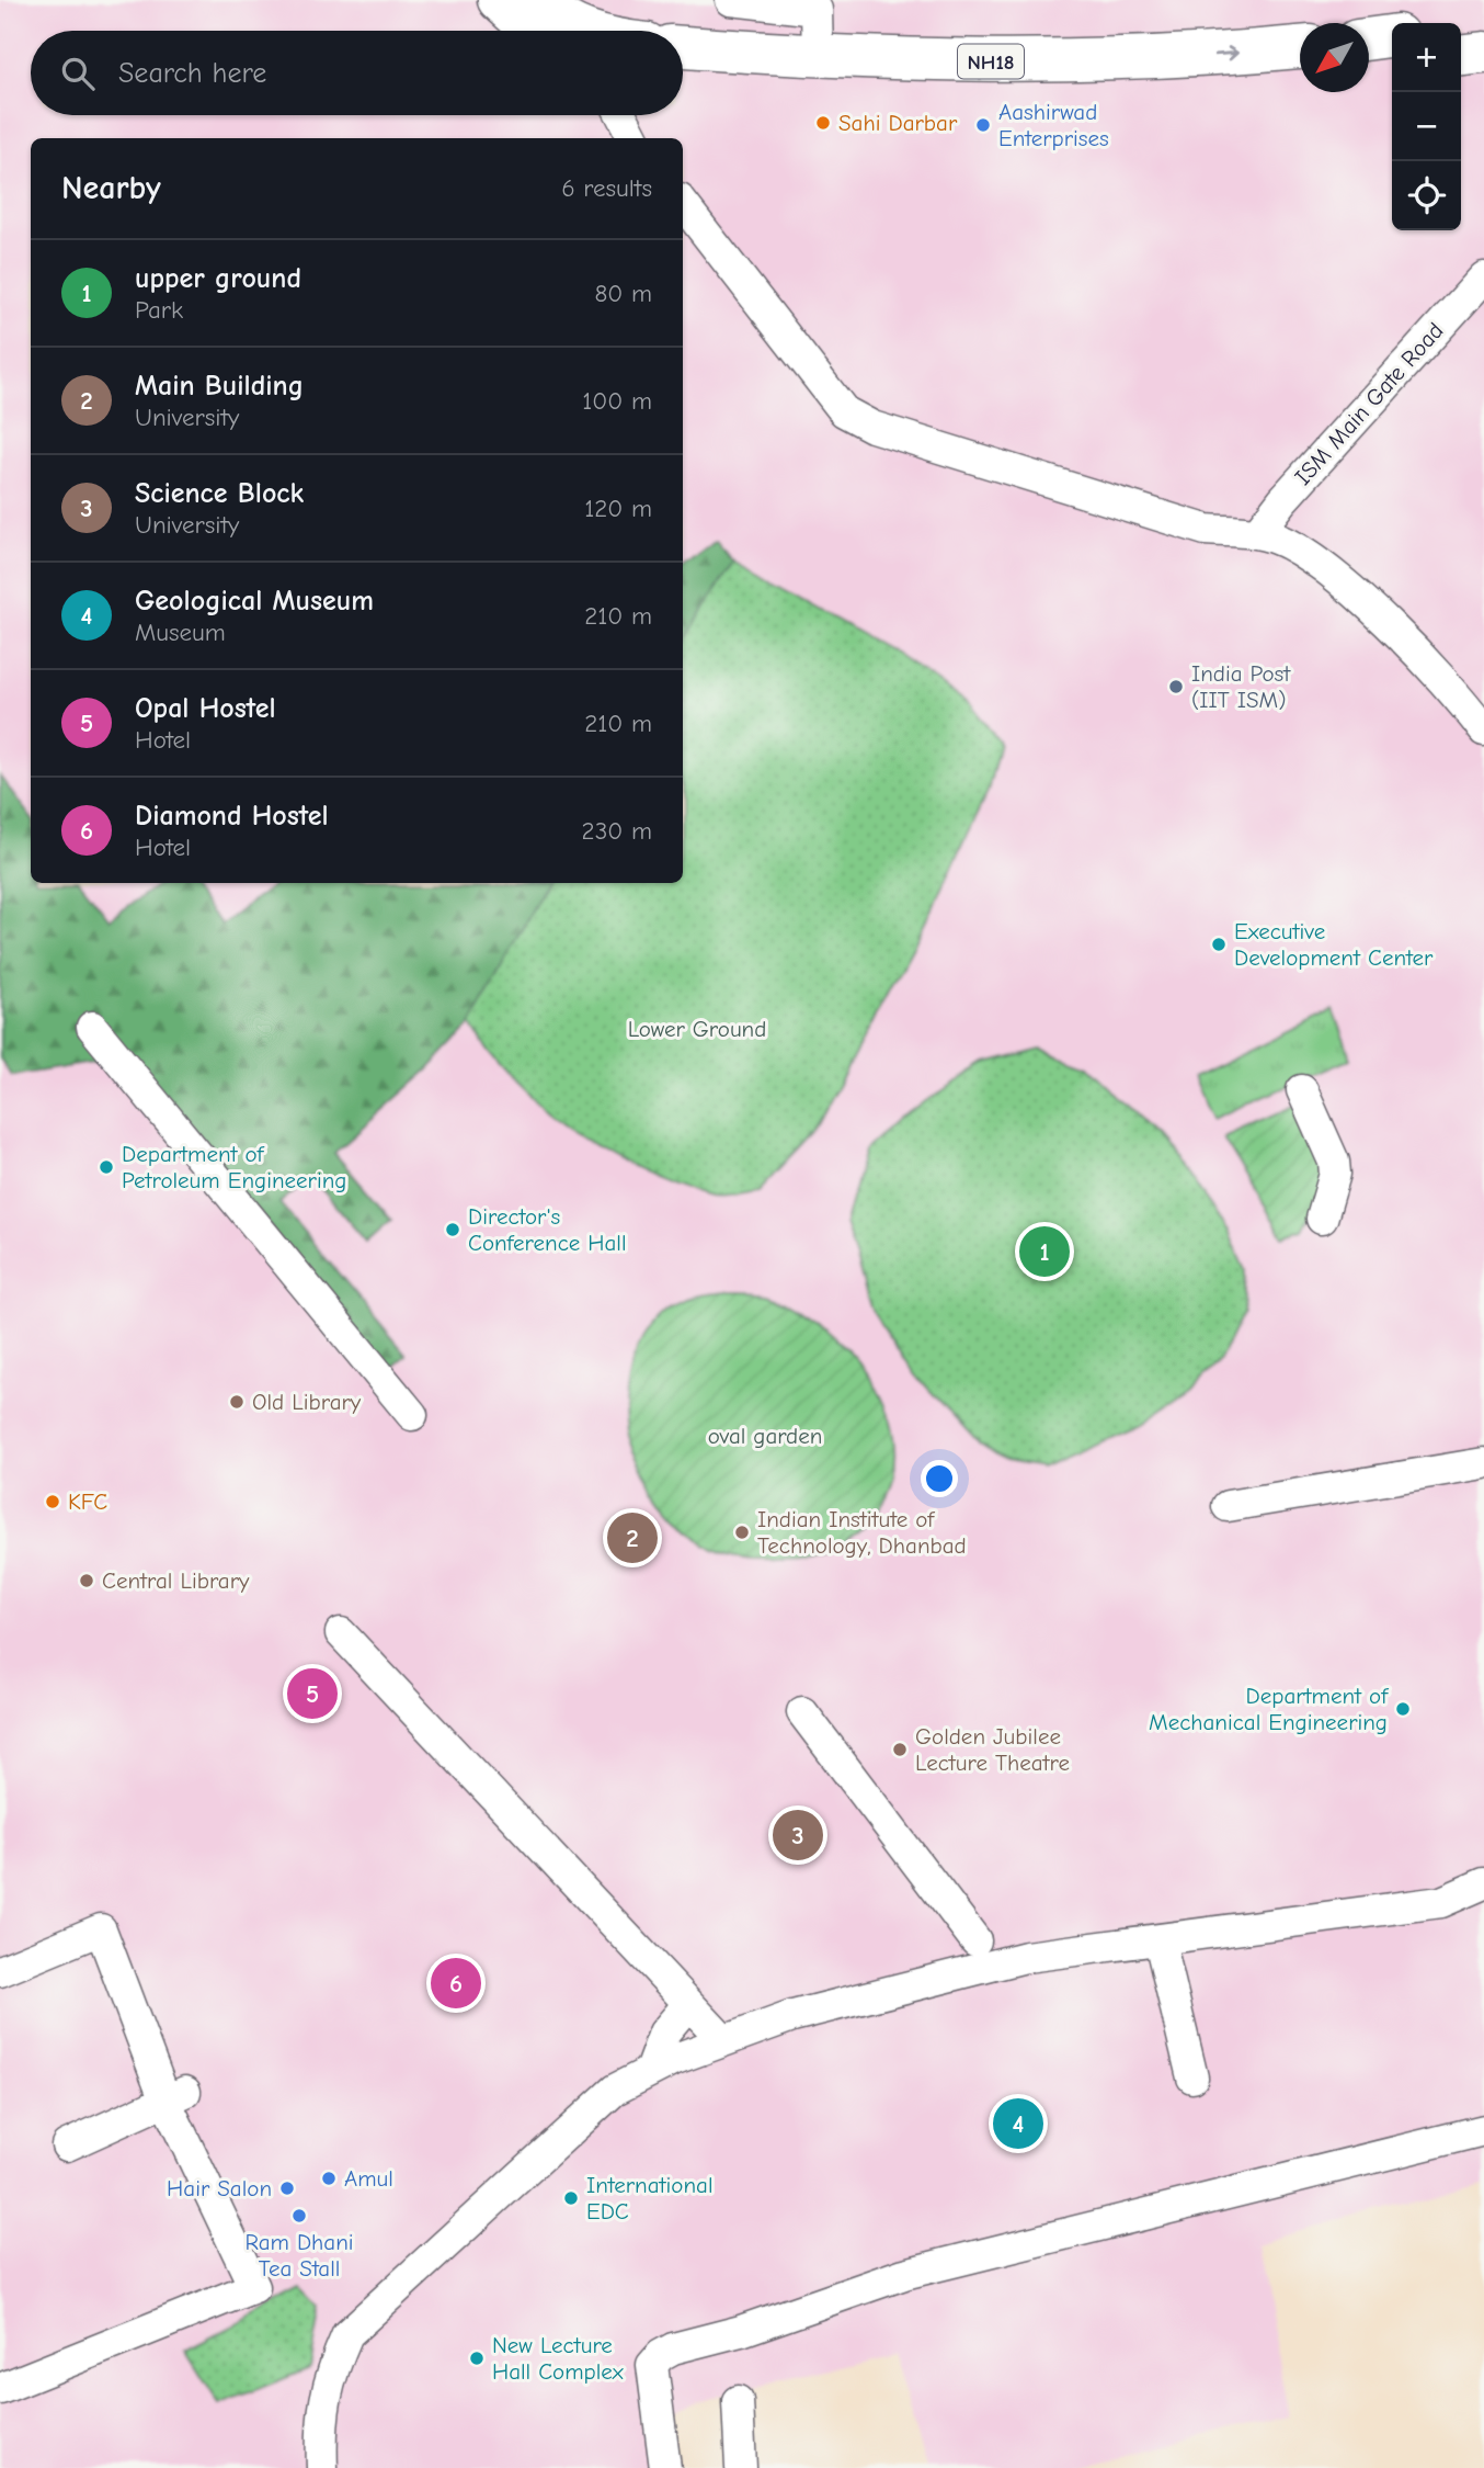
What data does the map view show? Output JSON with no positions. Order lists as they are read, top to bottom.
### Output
{
  "streets": {
    "highway": ["NH18"],
    "street": ["ISM Main Gate Road"]
  },
  "parks": ["Lower Ground", "oval garden"],
  "places": [
    "Sahi Darbar",
    "Aashirwad Enterprises",
    "India Post (IIT ISM)",
    "Executive Development Center",
    "Department of Petroleum Engineering",
    "Director's Conference Hall",
    "Old Library",
    "KFC",
    "Indian Institute of Technology, Dhanbad",
    "Central Library",
    "Department of Mechanical Engineering",
    "Golden Jubilee Lecture Theatre",
    "Amul",
    "Hair Salon",
    "International EDC",
    "Ram Dhani Tea Stall",
    "New Lecture Hall Complex"
  ],
  "north": "bottom left",
  "page": {
    "map_buttons": ["+", "−"],
    "search": "Search here",
    "heading": ["Nearby", "6 results"],
    "list": [
      {
        "mark": "1",
        "name": "upper ground",
        "note": "Park",
        "value": "80 m"
      },
      {
        "mark": "2",
        "name": "Main Building",
        "note": "University",
        "value": "100 m"
      },
      {
        "mark": "3",
        "name": "Science Block",
        "note": "University",
        "value": "120 m"
      },
      {
        "mark": "4",
        "name": "Geological Museum",
        "note": "Museum",
        "value": "210 m"
      },
      {
        "mark": "5",
        "name": "Opal Hostel",
        "note": "Hotel",
        "value": "210 m"
      },
      {
        "mark": "6",
        "name": "Diamond Hostel",
        "note": "Hotel",
        "value": "230 m"
      }
    ],
    "pins": [
      "1",
      "2",
      "5",
      "3",
      "6",
      "4"
    ]
  }
}
